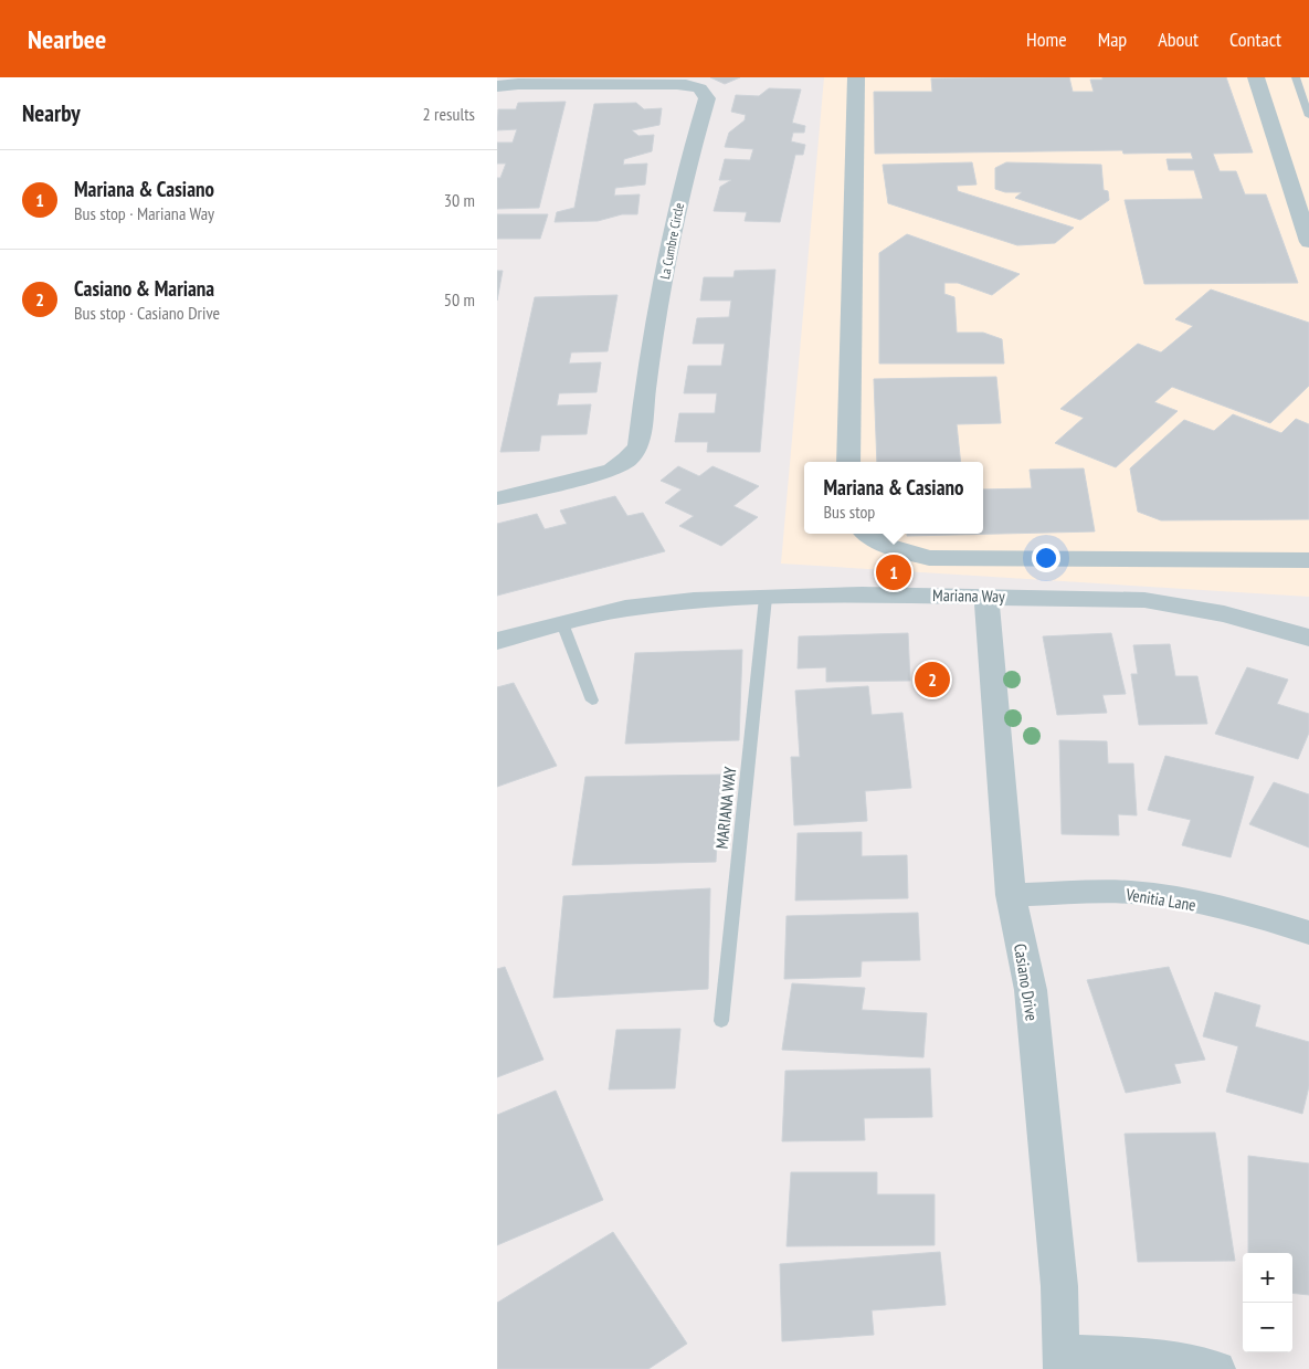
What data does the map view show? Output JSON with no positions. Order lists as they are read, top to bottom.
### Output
{
  "streets": {
    "street": [
      "La Cumbre Circle",
      "Mariana Way",
      "Venitia Lane",
      "Casiano Drive"
    ],
    "lane": ["MARIANA WAY"]
  },
  "crossings": [
    ["Mariana Way", "MARIANA WAY"],
    ["Mariana Way", "Casiano Drive"],
    ["Venitia Lane", "Casiano Drive"]
  ],
  "page": {
    "header": "Nearbee",
    "nav": [
      "Home",
      "Map",
      "About",
      "Contact"
    ],
    "heading": ["Nearby", "2 results"],
    "list": [
      {
        "mark": "1",
        "name": "Mariana & Casiano",
        "note": "Bus stop · Mariana Way",
        "value": "30 m"
      },
      {
        "mark": "2",
        "name": "Casiano & Mariana",
        "note": "Bus stop · Casiano Drive",
        "value": "50 m"
      }
    ],
    "popup": ["Mariana & Casiano", "Bus stop"],
    "pins": ["1", "2"],
    "map_buttons": ["+", "−"]
  }
}
